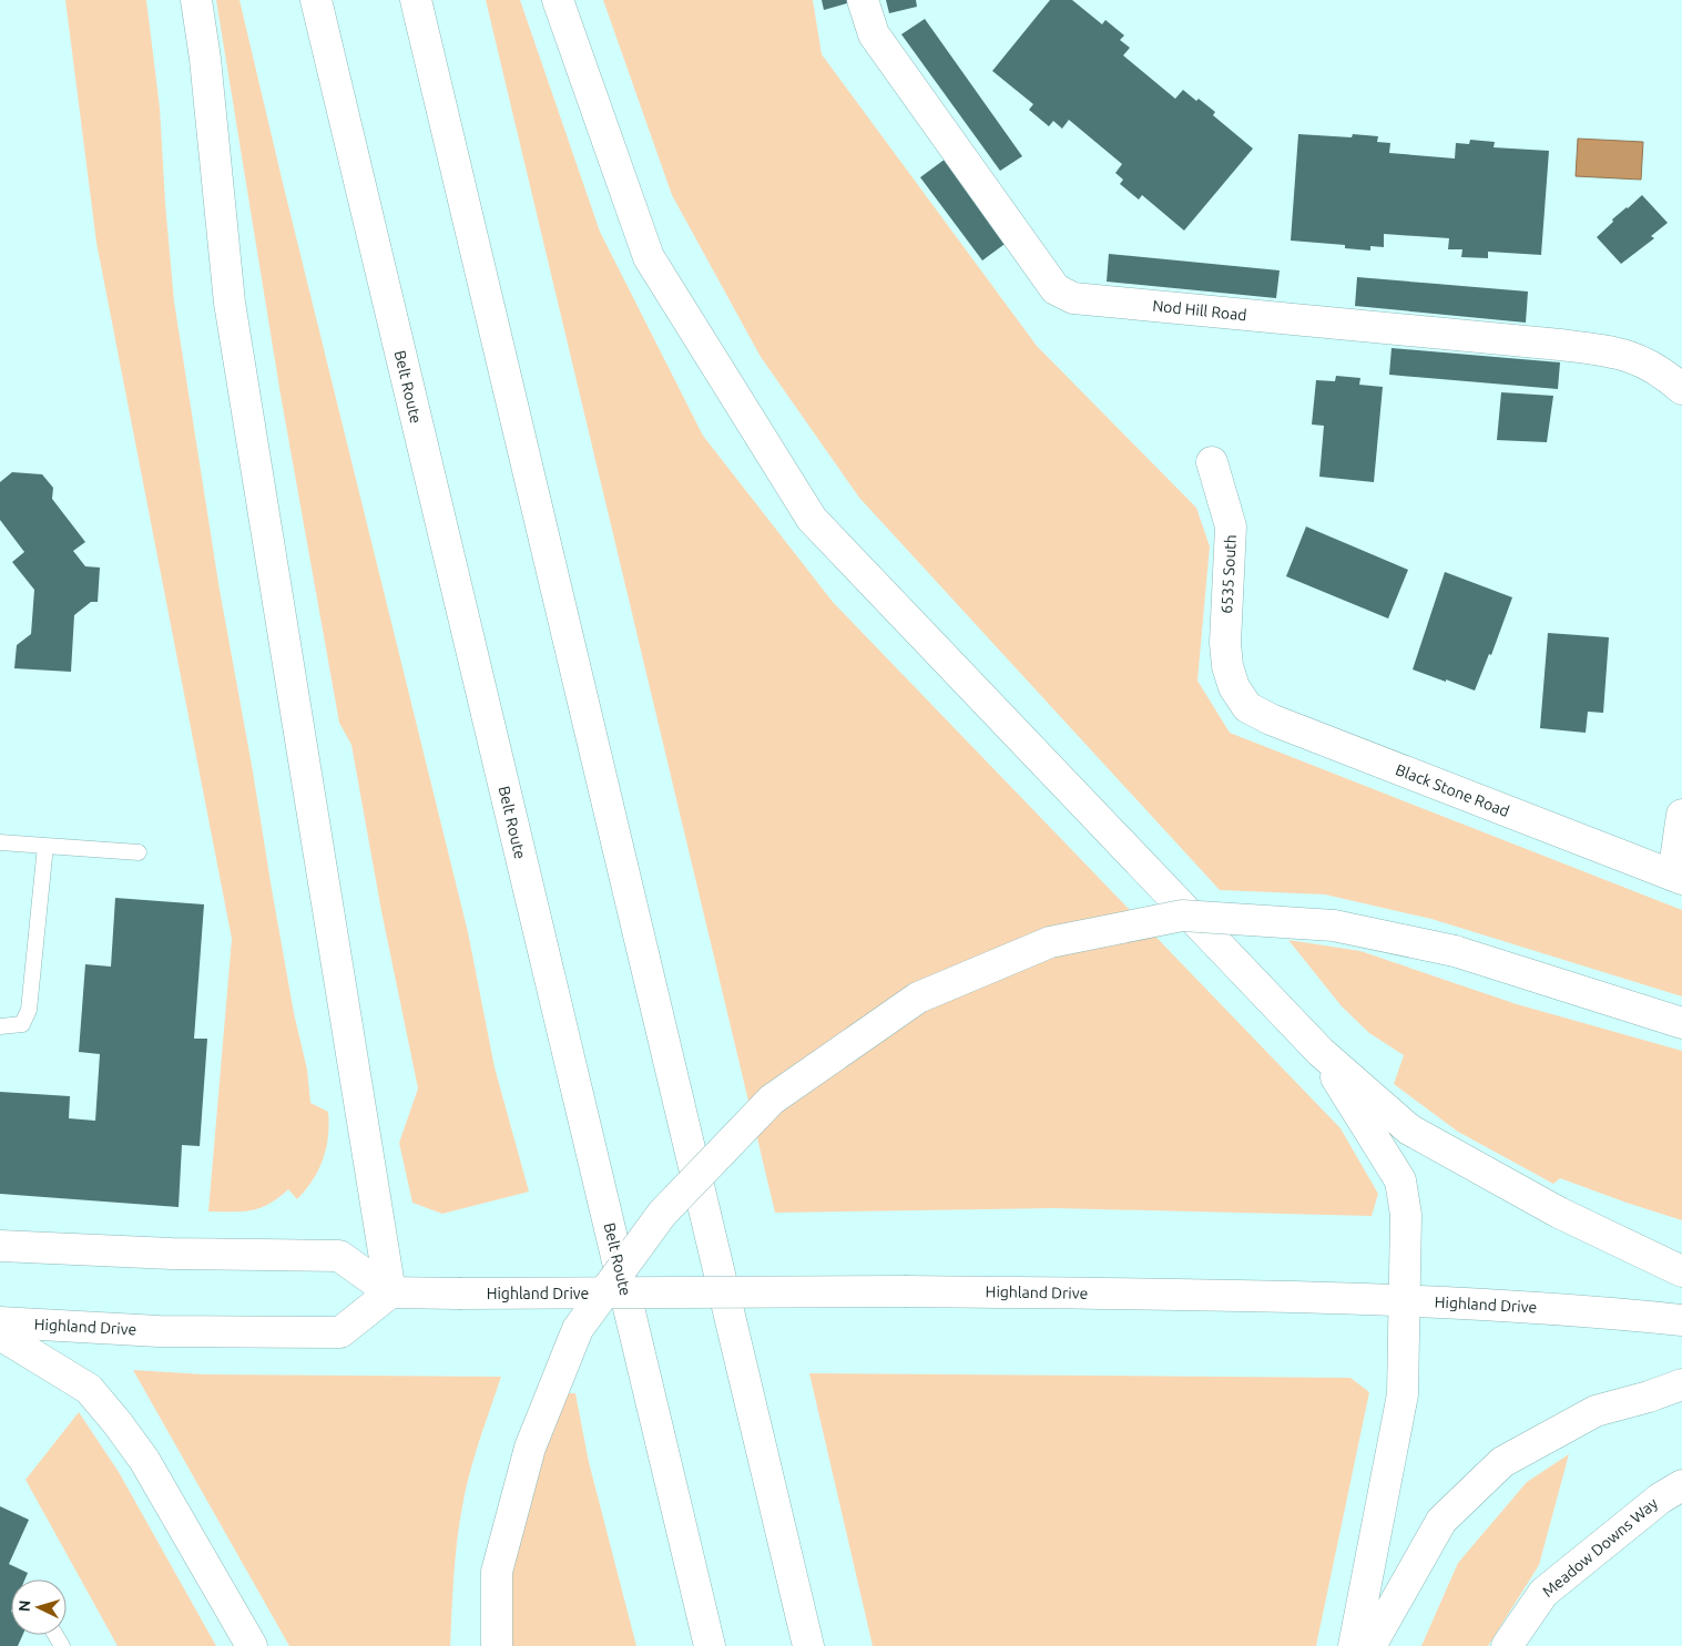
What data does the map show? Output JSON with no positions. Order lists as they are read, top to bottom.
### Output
{
  "streets": {
    "main road": [
      "Nod Hill Road",
      "Belt Route",
      "6535 South",
      "Black Stone Road",
      "Highland Drive",
      "Meadow Downs Way"
    ]
  },
  "crossings": [
    ["6535 South", "Black Stone Road"]
  ],
  "north": "left"
}
